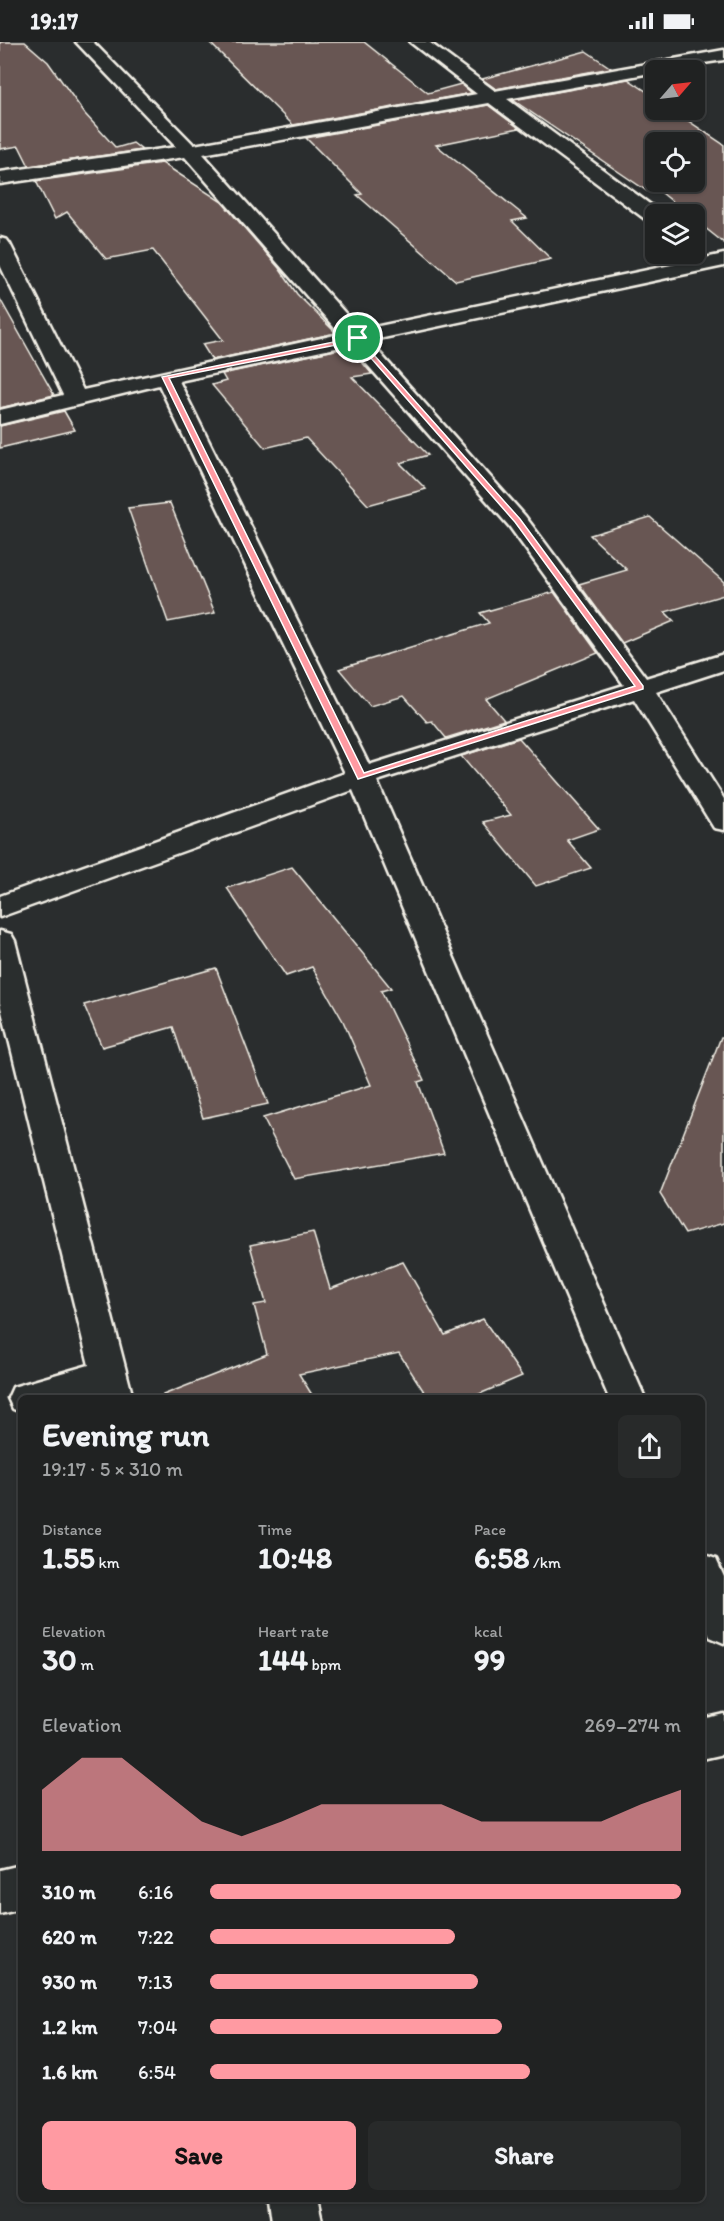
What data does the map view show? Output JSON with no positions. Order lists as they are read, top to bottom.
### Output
{
  "north": "top right",
  "page": {
    "status": "19:17",
    "heading": ["Evening run", "19:17 · 5 × 310 m"],
    "stats": [
      ["Distance", "1.55 km"],
      ["Time", "10:48"],
      ["Pace", "6:58 /km"],
      ["Elevation", "30 m"],
      ["Heart rate", "144 bpm"],
      ["kcal", "99"]
    ],
    "chart": ["Elevation", "269–274 m"],
    "list": [
      {
        "name": "310 m",
        "note": "6:16"
      },
      {
        "name": "620 m",
        "note": "7:22"
      },
      {
        "name": "930 m",
        "note": "7:13"
      },
      {
        "name": "1.2 km",
        "note": "7:04"
      },
      {
        "name": "1.6 km",
        "note": "6:54"
      }
    ],
    "buttons": ["Save", "Share"]
  }
}
